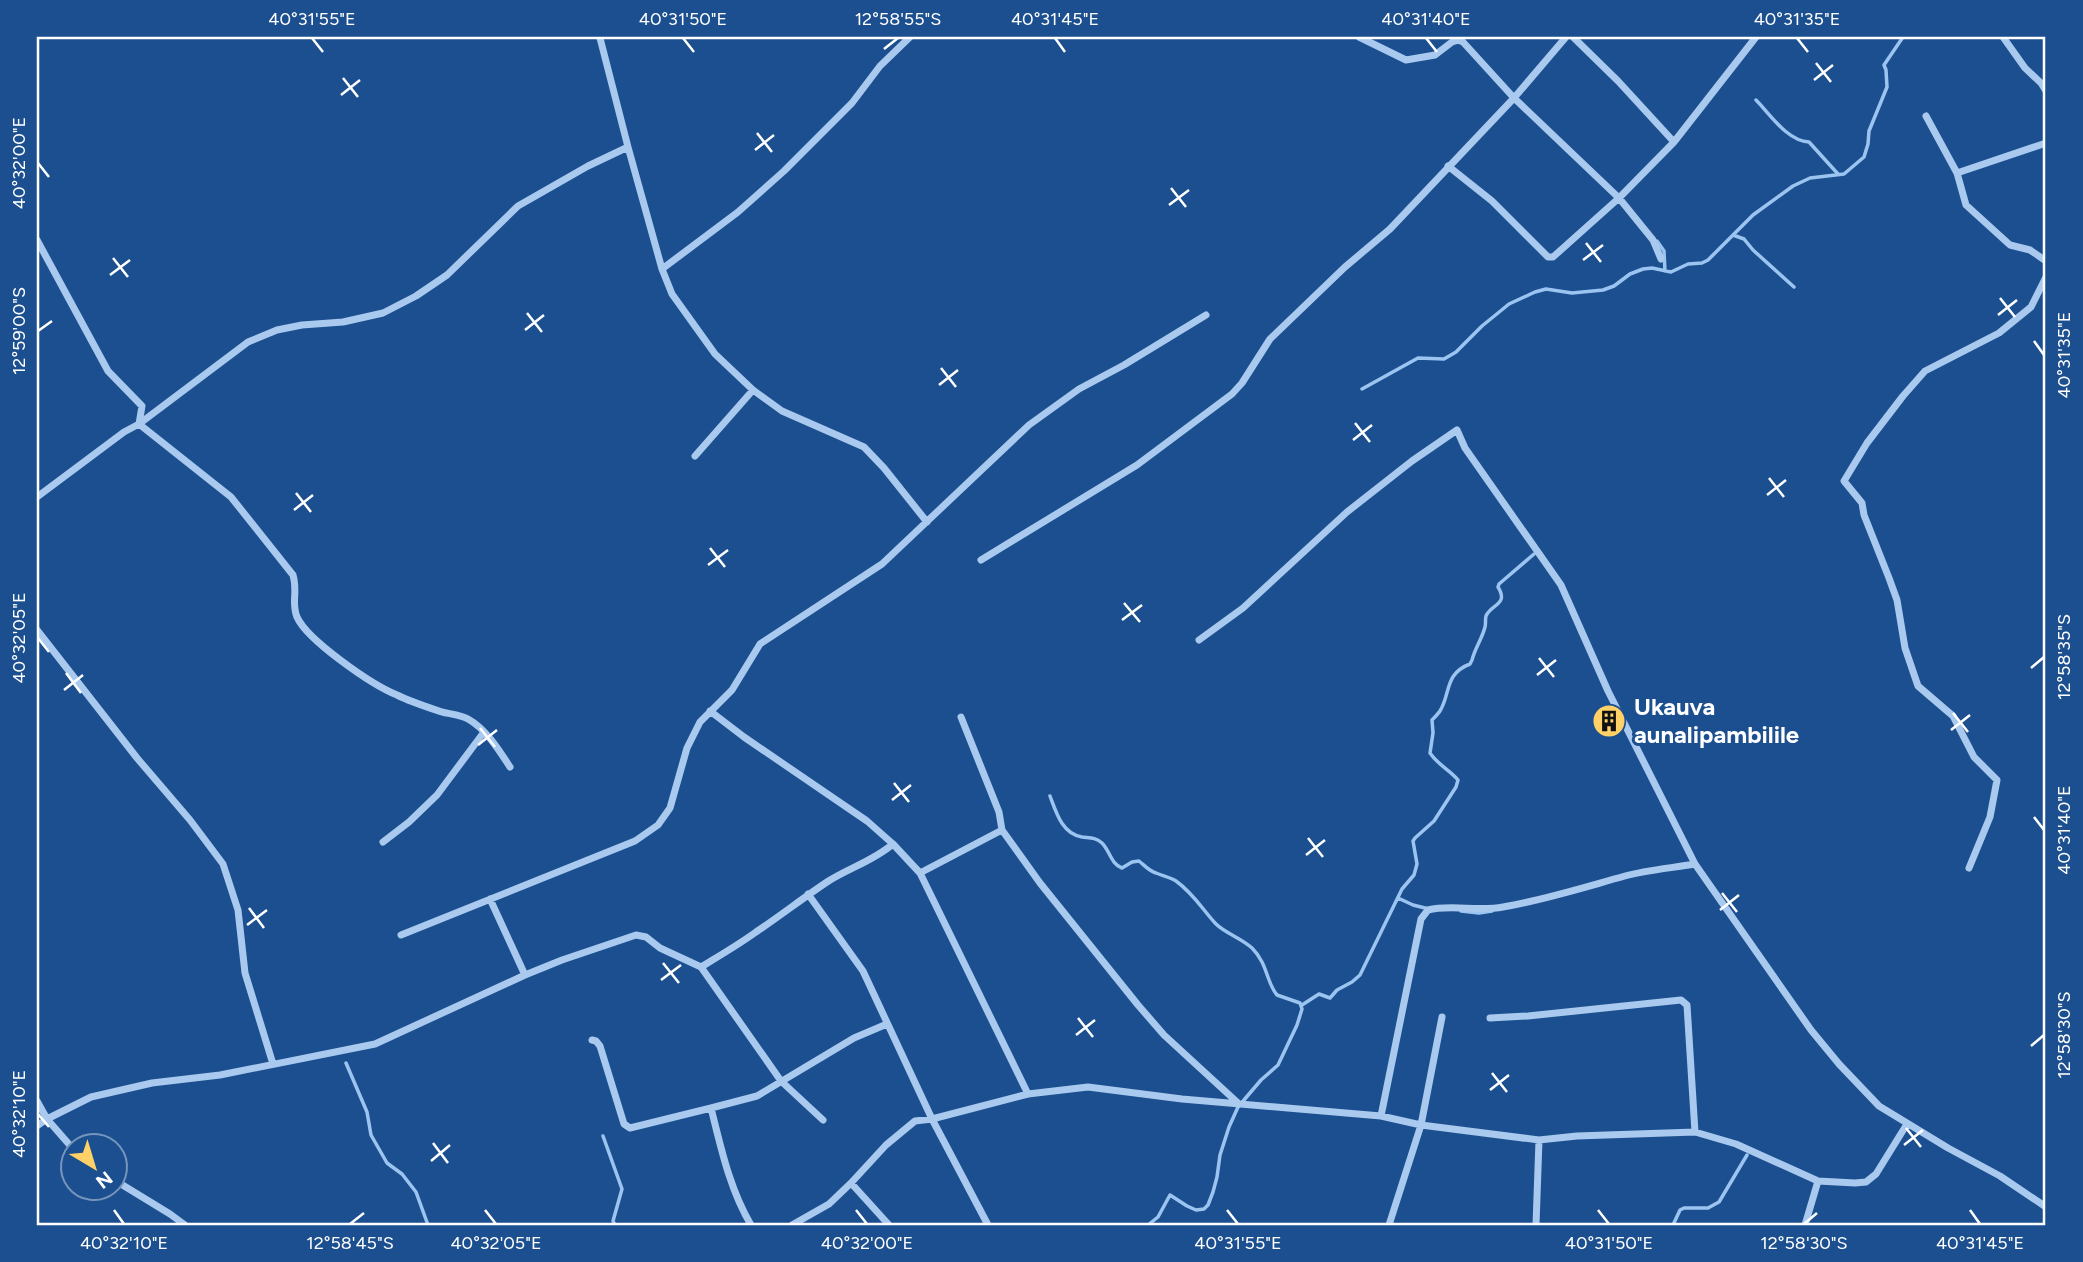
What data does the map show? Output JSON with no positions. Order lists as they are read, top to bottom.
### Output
{
  "places": {
    "building": ["Ukauva aunalipambilile"]
  },
  "north": "bottom right",
  "coordinates": [
    "40°31'55\"E",
    "40°31'50\"E",
    "12°58'55\"S",
    "40°31'45\"E",
    "40°31'40\"E",
    "40°31'35\"E",
    "40°32'00\"E",
    "12°59'00\"S",
    "40°32'05\"E",
    "12°58'35\"S",
    "12°58'30\"S",
    "40°32'10\"E",
    "12°58'45\"S"
  ]
}
